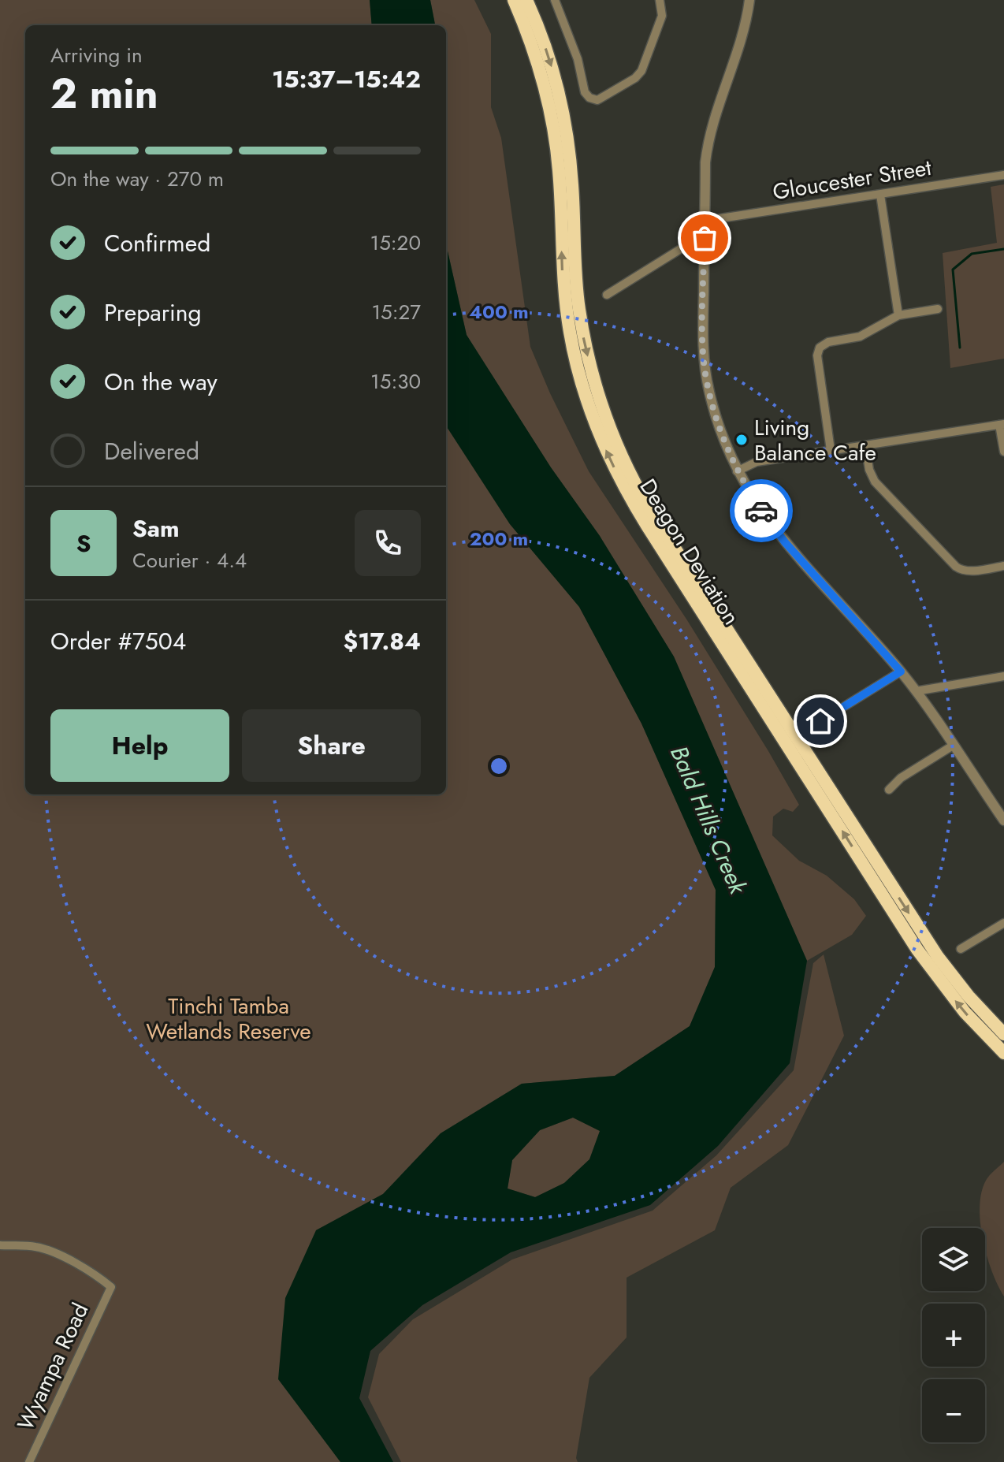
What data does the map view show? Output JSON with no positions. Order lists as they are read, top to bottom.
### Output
{
  "streets": {
    "highway": ["Deagon Deviation"],
    "street": ["Gloucester Street", "Wyampa Road"]
  },
  "water": ["Bald Hills Creek"],
  "parks": ["Tinchi Tamba Wetlands Reserve"],
  "places": ["Living Balance Cafe"],
  "page": {
    "heading": ["2 min", "Arriving in", "15:37–15:42"],
    "panel": [
      "Sam",
      "Courier · 4.4",
      "Order #7504",
      "$17.84"
    ],
    "bar": "On the way · 270 m",
    "list": [
      ["Confirmed", "15:20"],
      ["Preparing", "15:27"],
      ["On the way", "15:30"],
      "Delivered"
    ],
    "round": "S",
    "buttons": ["Help", "Share"],
    "map_buttons": ["+", "−"]
  },
  "rings": ["400 m", "200 m"]
}
